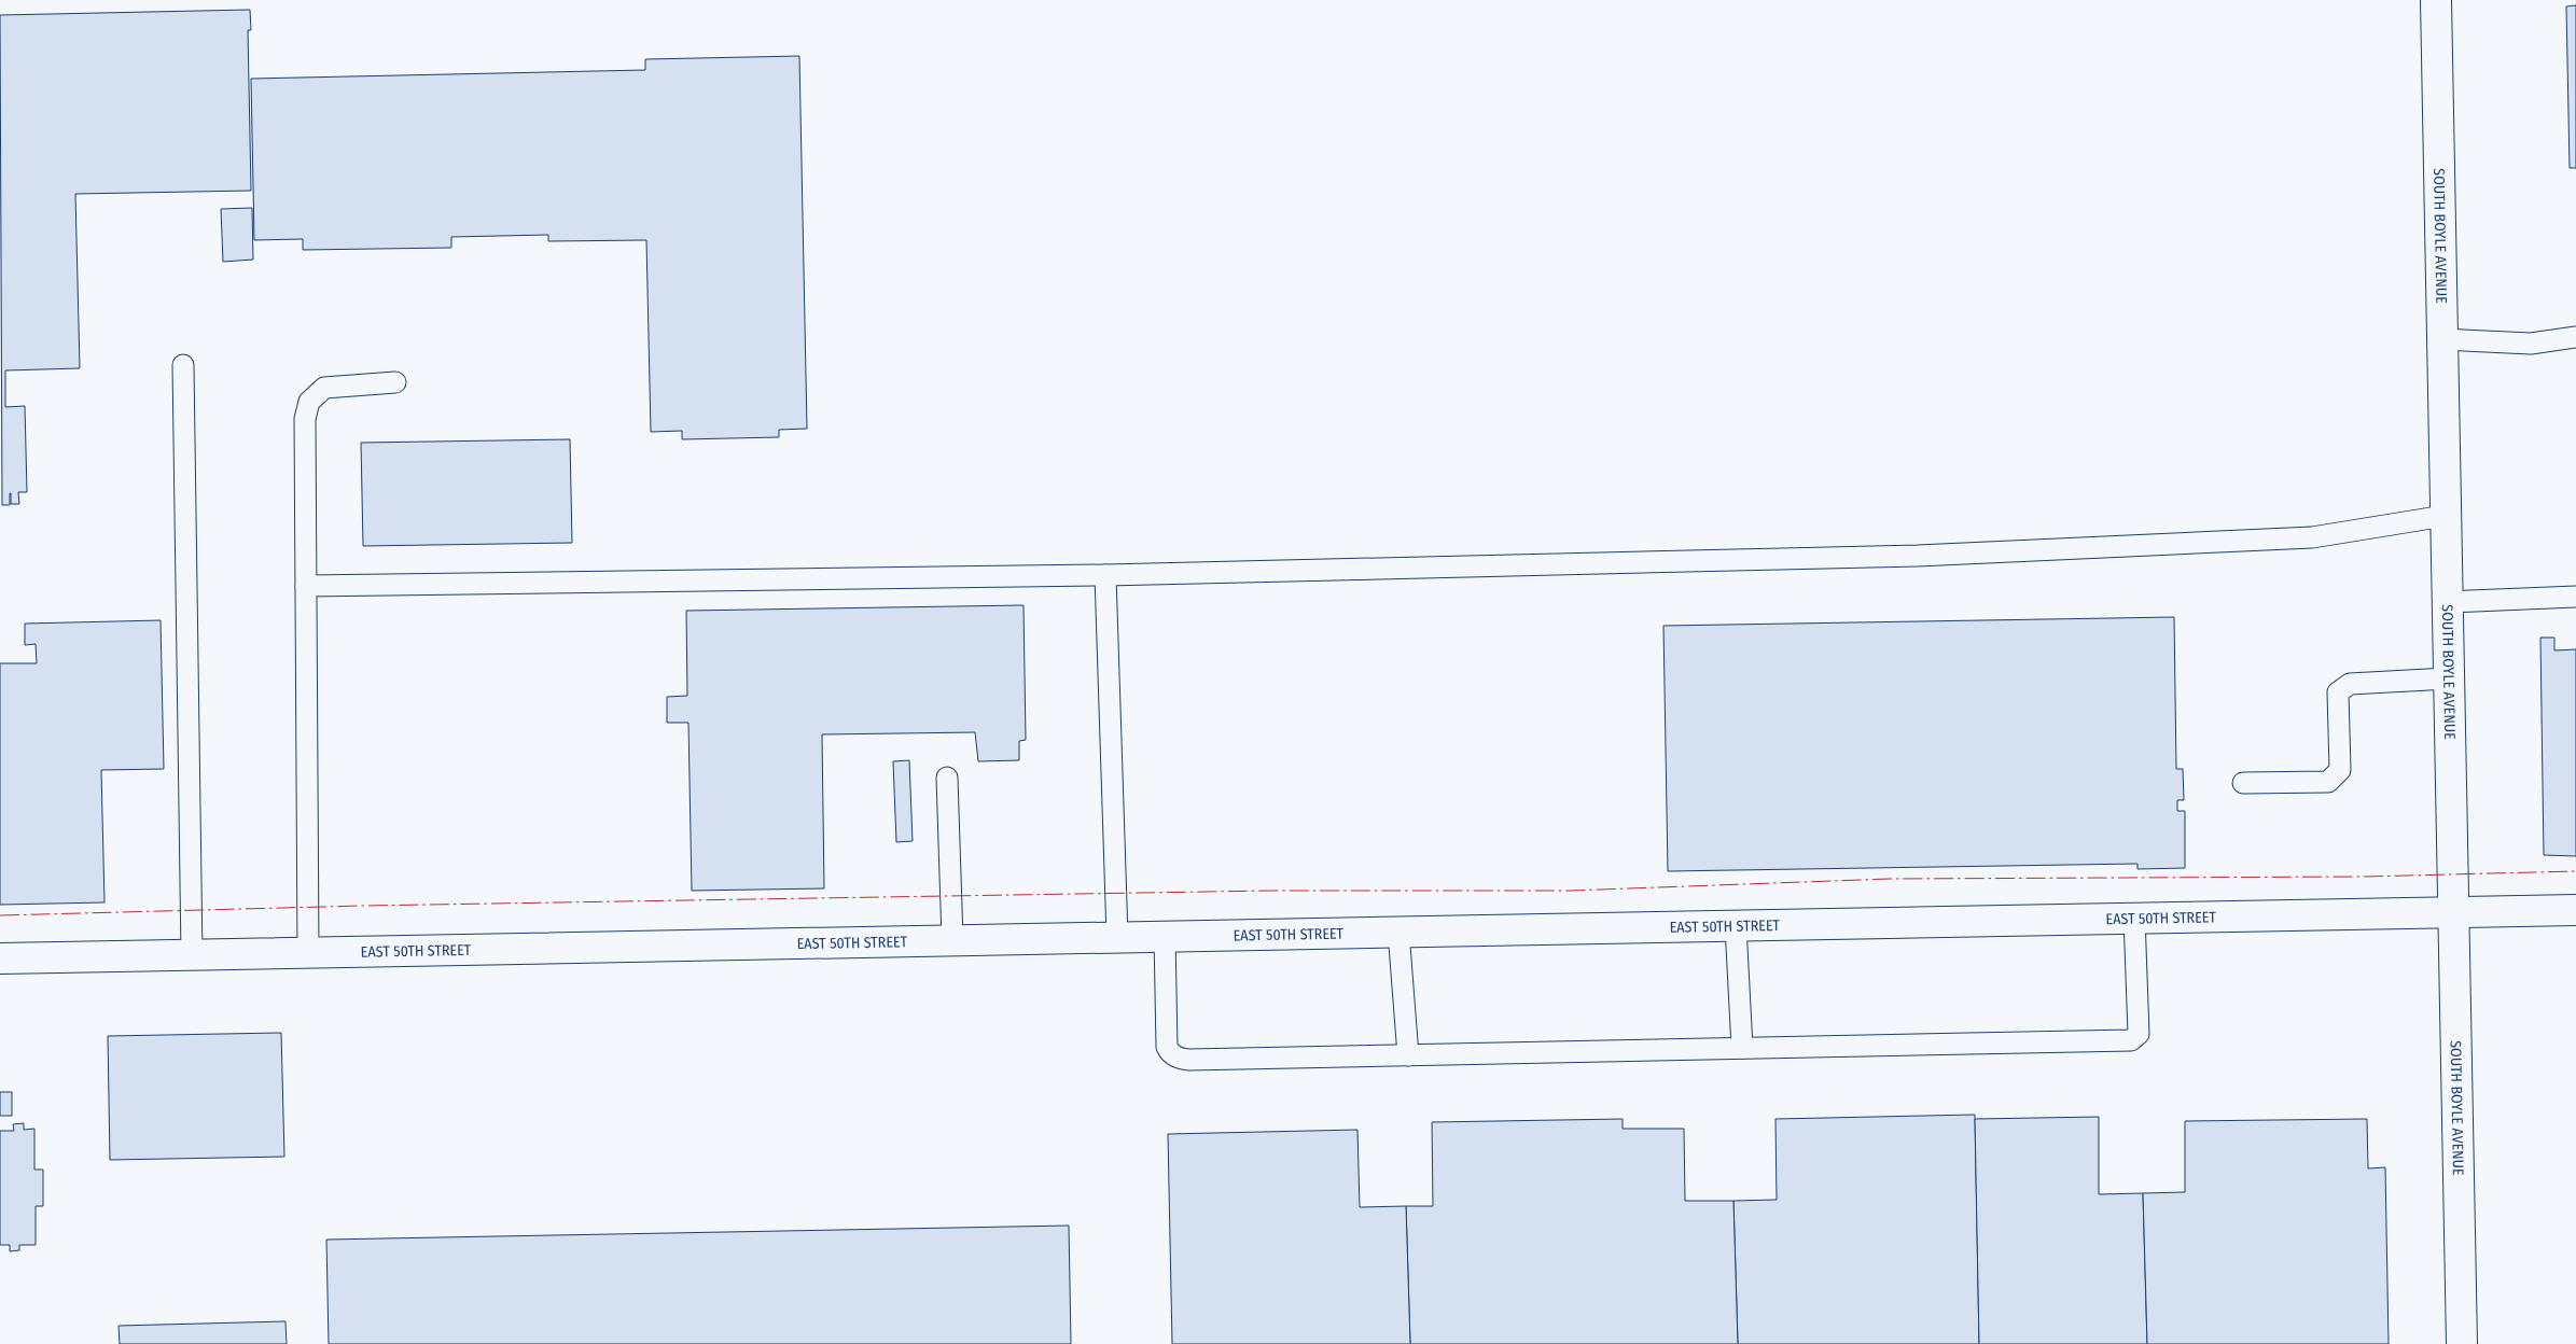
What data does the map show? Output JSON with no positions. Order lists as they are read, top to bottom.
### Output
{
  "streets": {
    "street": ["SOUTH BOYLE AVENUE", "EAST 50TH STREET"]
  },
  "crossings": [
    ["SOUTH BOYLE AVENUE", "EAST 50TH STREET"]
  ]
}
